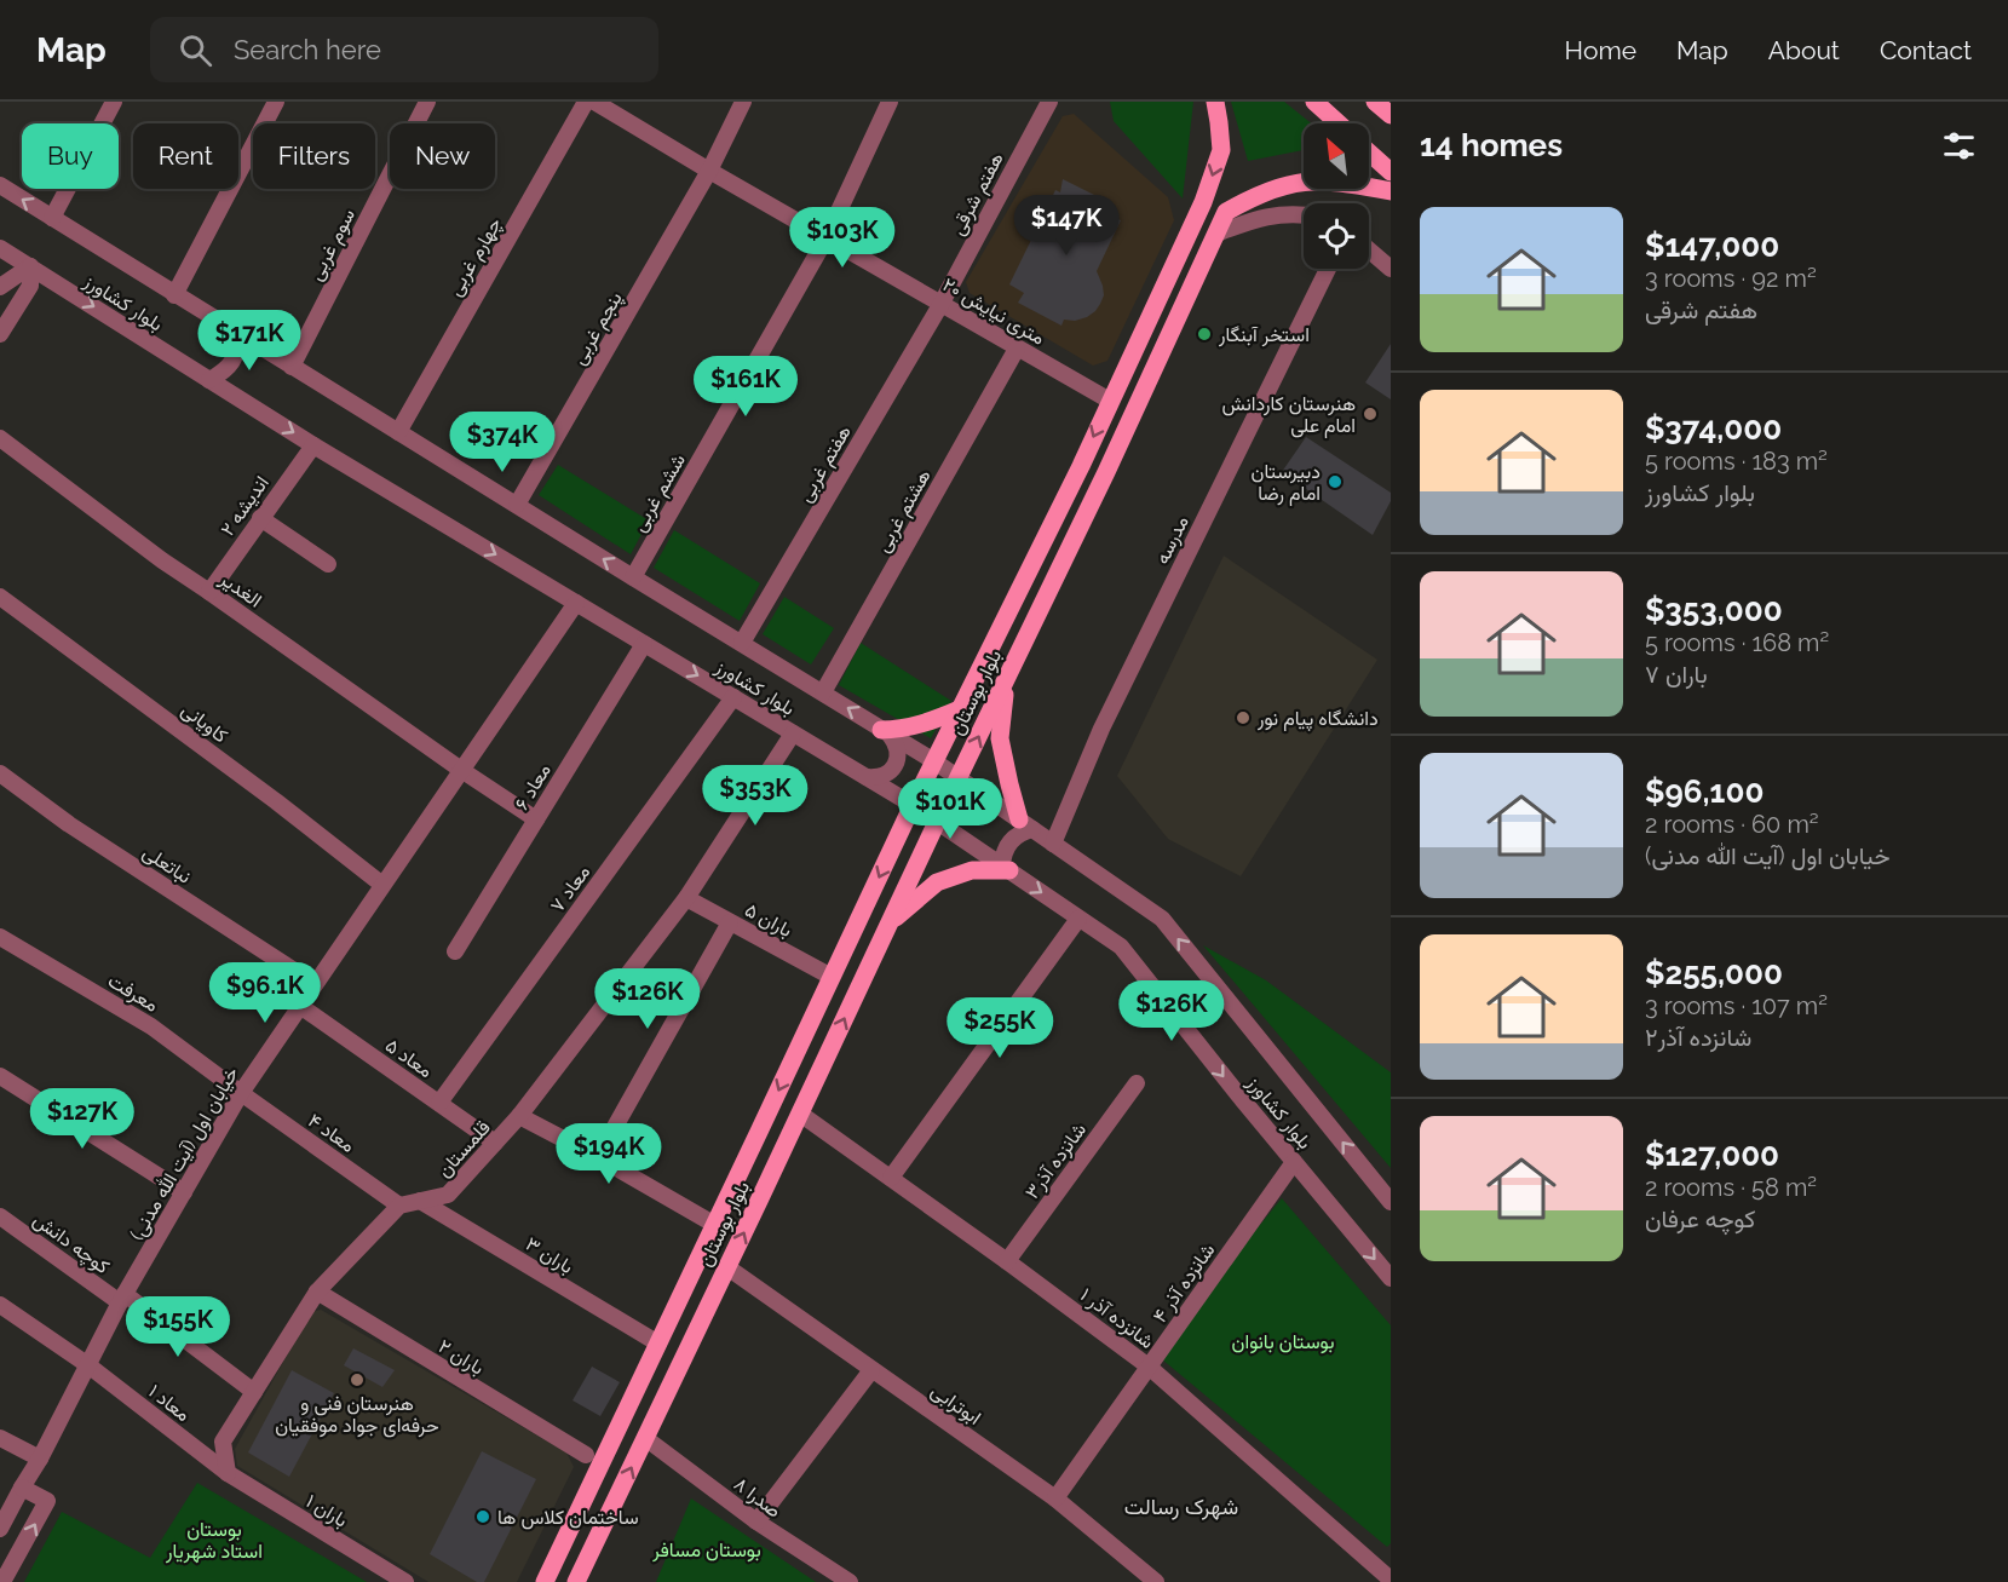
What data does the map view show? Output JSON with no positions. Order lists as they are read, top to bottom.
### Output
{
  "streets": {
    "main road": ["بلوار بوستان"],
    "street": [
      "هفتم شرقی",
      "سوم غربی",
      "چهارم غربی",
      "بلوار کشاورز",
      "۲۰ متری نیایش",
      "پنجم غربی",
      "هفتم غربی",
      "ششم غربی",
      "اندیشه ۲",
      "هشتم غربی",
      "مدرسه",
      "الغدیر",
      "کاویانی",
      "معاد ۶",
      "نباتعلی",
      "معاد ۷",
      "باران ۵",
      "معرفت",
      "معاد ۵",
      "معاد ۴",
      "قلمستان",
      "خیابان اول (آیت الله مدنی)",
      "شانزده آذر۳",
      "کوچه دانش",
      "باران ۳",
      "شانزده آذر ۴",
      "شانزده آذر ۱",
      "باران ۲",
      "معاد ۱",
      "ابوترابی",
      "صدرا ۸",
      "باران ۱"
    ]
  },
  "crossings": [
    ["هفتم شرقی", "۲۰ متری نیایش"],
    ["هفتم شرقی", "هفتم غربی"],
    ["سوم غربی", "بلوار کشاورز"],
    ["چهارم غربی", "بلوار کشاورز"],
    ["بلوار کشاورز", "پنجم غربی"],
    ["بلوار کشاورز", "هفتم غربی"],
    ["بلوار کشاورز", "ششم غربی"],
    ["بلوار کشاورز", "اندیشه ۲"],
    ["بلوار کشاورز", "هشتم غربی"],
    ["بلوار کشاورز", "مدرسه"],
    ["بلوار کشاورز", "بلوار بوستان"],
    ["بلوار کشاورز", "معاد ۶"],
    ["بلوار کشاورز", "معاد ۷"],
    ["بلوار کشاورز", "قلمستان"],
    ["بلوار کشاورز", "خیابان اول (آیت الله مدنی)"],
    ["بلوار کشاورز", "شانزده آذر ۴"],
    ["۲۰ متری نیایش", "پنجم غربی"],
    ["۲۰ متری نیایش", "هفتم غربی"],
    ["۲۰ متری نیایش", "ششم غربی"],
    ["۲۰ متری نیایش", "هشتم غربی"],
    ["۲۰ متری نیایش", "بلوار بوستان"],
    ["اندیشه ۲", "الغدیر"],
    ["الغدیر", "معاد ۶"],
    ["الغدیر", "خیابان اول (آیت الله مدنی)"],
    ["بلوار بوستان", "باران ۵"],
    ["بلوار بوستان", "باران ۳"],
    ["بلوار بوستان", "شانزده آذر ۱"],
    ["بلوار بوستان", "ابوترابی"],
    ["بلوار بوستان", "صدرا ۸"],
    ["کاویانی", "خیابان اول (آیت الله مدنی)"],
    ["نباتعلی", "خیابان اول (آیت الله مدنی)"],
    ["معاد ۷", "معاد ۵"],
    ["باران ۵", "قلمستان"],
    ["معرفت", "معاد ۴"],
    ["معرفت", "خیابان اول (آیت الله مدنی)"],
    ["معاد ۵", "قلمستان"],
    ["معاد ۵", "خیابان اول (آیت الله مدنی)"],
    ["معاد ۴", "قلمستان"],
    ["معاد ۴", "خیابان اول (آیت الله مدنی)"],
    ["قلمستان", "باران ۳"],
    ["خیابان اول (آیت الله مدنی)", "کوچه دانش"],
    ["خیابان اول (آیت الله مدنی)", "معاد ۱"],
    ["شانزده آذر۳", "شانزده آذر ۱"],
    ["شانزده آذر ۴", "شانزده آذر ۱"],
    ["شانزده آذر ۴", "ابوترابی"],
    ["معاد ۱", "باران ۱"]
  ],
  "districts": ["شهرک رسالت"],
  "parks": ["بوستان بانوان", "بوستان استاد شهریار", "بوستان مسافر"],
  "places": [
    "استخر آبنگار",
    "هنرستان کاردانش امام علی",
    "دبیرستان امام رضا",
    "دانشگاه پیام نور",
    "هنرستان فنی و حرفه‌ای جواد موفقیان",
    "ساختمان کلاس ها"
  ],
  "north": "top left",
  "page": {
    "header": "Map",
    "search": "Search here",
    "nav": [
      "Home",
      "Map",
      "About",
      "Contact"
    ],
    "heading": "14 homes",
    "chip": [
      "Buy",
      "Rent",
      "Filters",
      "New"
    ],
    "list": [
      {
        "name": "$147,000",
        "note": "3 rooms · 92 m² · هفتم شرقی"
      },
      {
        "name": "$374,000",
        "note": "5 rooms · 183 m² · بلوار کشاورز"
      },
      {
        "name": "$353,000",
        "note": "5 rooms · 168 m² · باران ۷"
      },
      {
        "name": "$96,100",
        "note": "2 rooms · 60 m² · خیابان اول (آیت الله مدنی)"
      },
      {
        "name": "$255,000",
        "note": "3 rooms · 107 m² · شانزده آذر۲"
      },
      {
        "name": "$127,000",
        "note": "2 rooms · 58 m² · کوچه عرفان"
      }
    ],
    "price": [
      "$147K",
      "$103K",
      "$171K",
      "$161K",
      "$374K",
      "$353K",
      "$101K",
      "$96.1K",
      "$126K",
      "$126K",
      "$255K",
      "$127K",
      "$194K",
      "$155K"
    ]
  }
}
